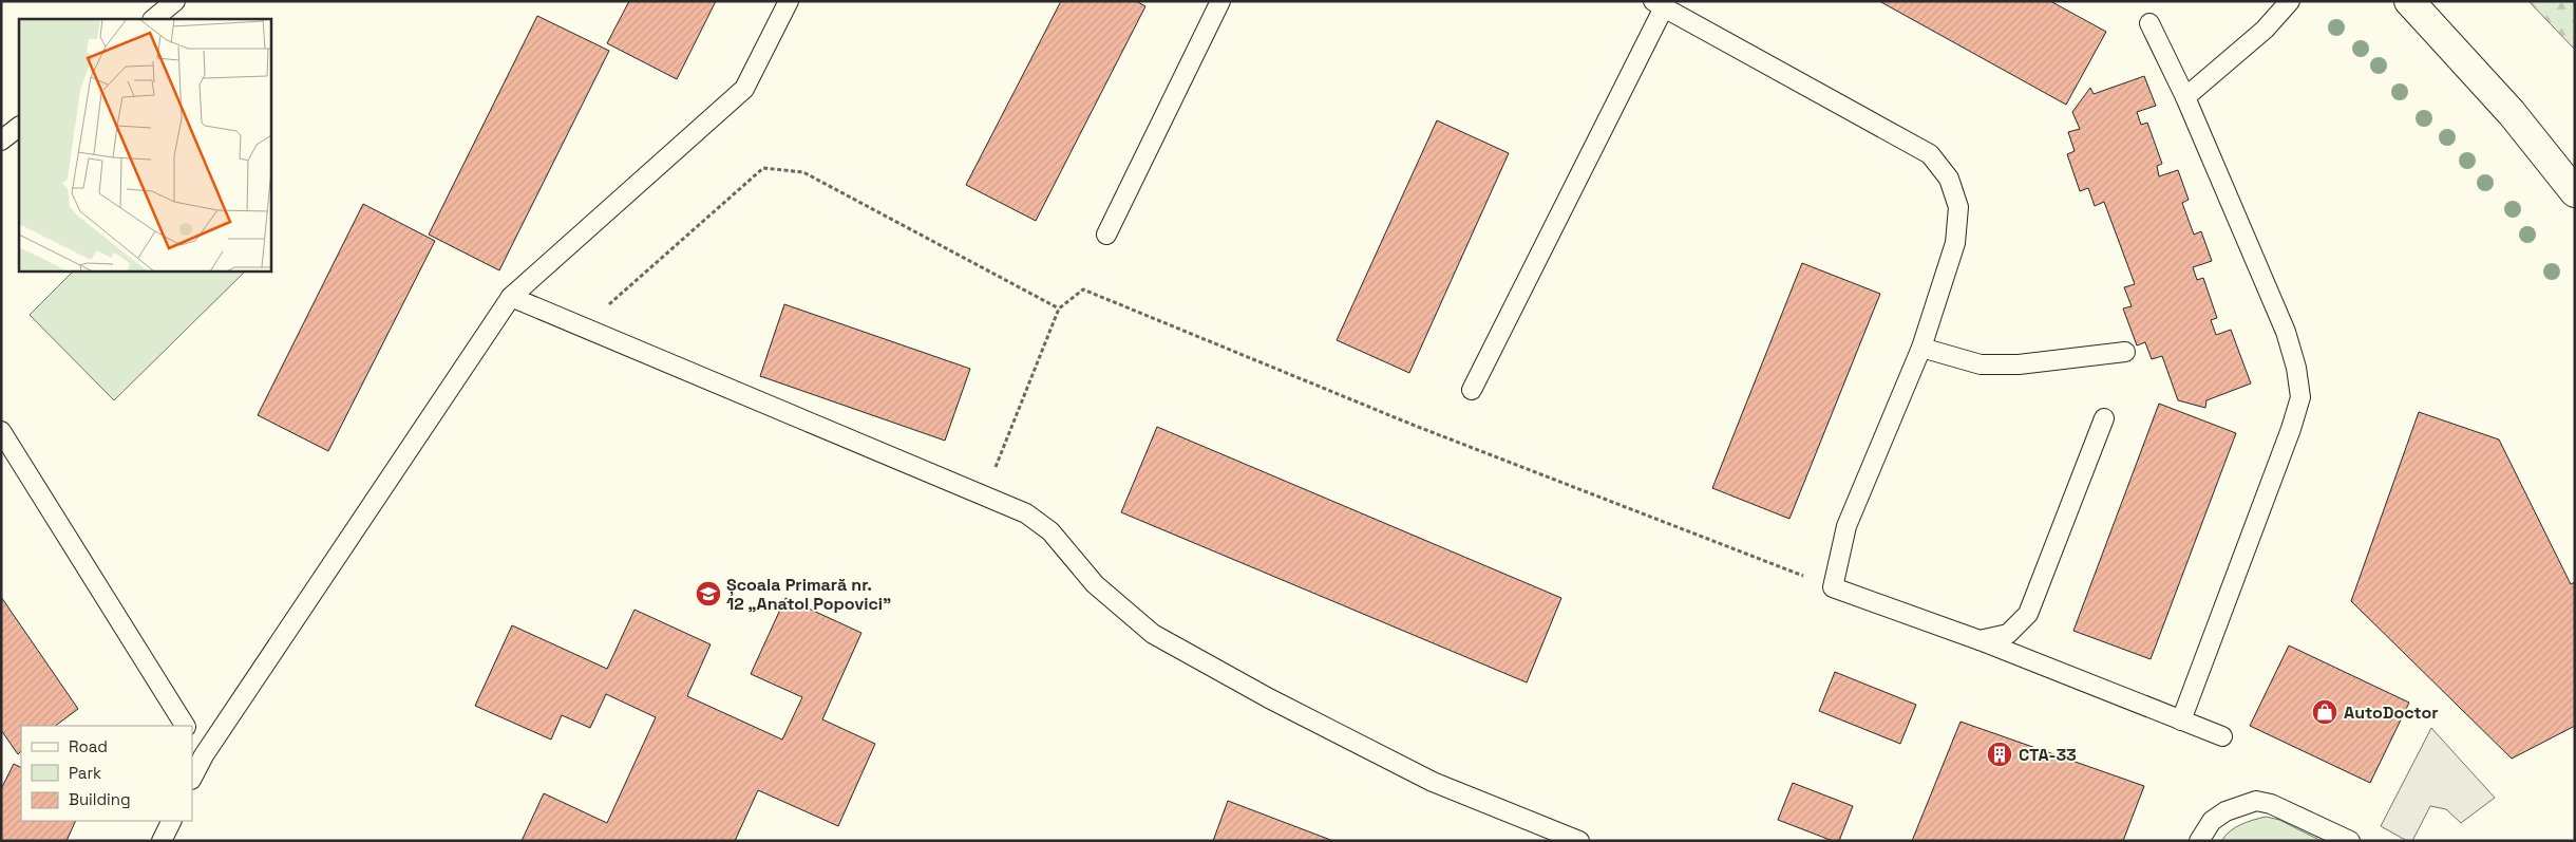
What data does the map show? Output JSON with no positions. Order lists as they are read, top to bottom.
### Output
{
  "places": {
    "school or university": ["Școala Primară nr. 12 „Anatol Popovici”"],
    "shop": ["AutoDoctor"],
    "building": ["CTA-33"]
  },
  "legend": ["Road", "Park", "Building"]
}
